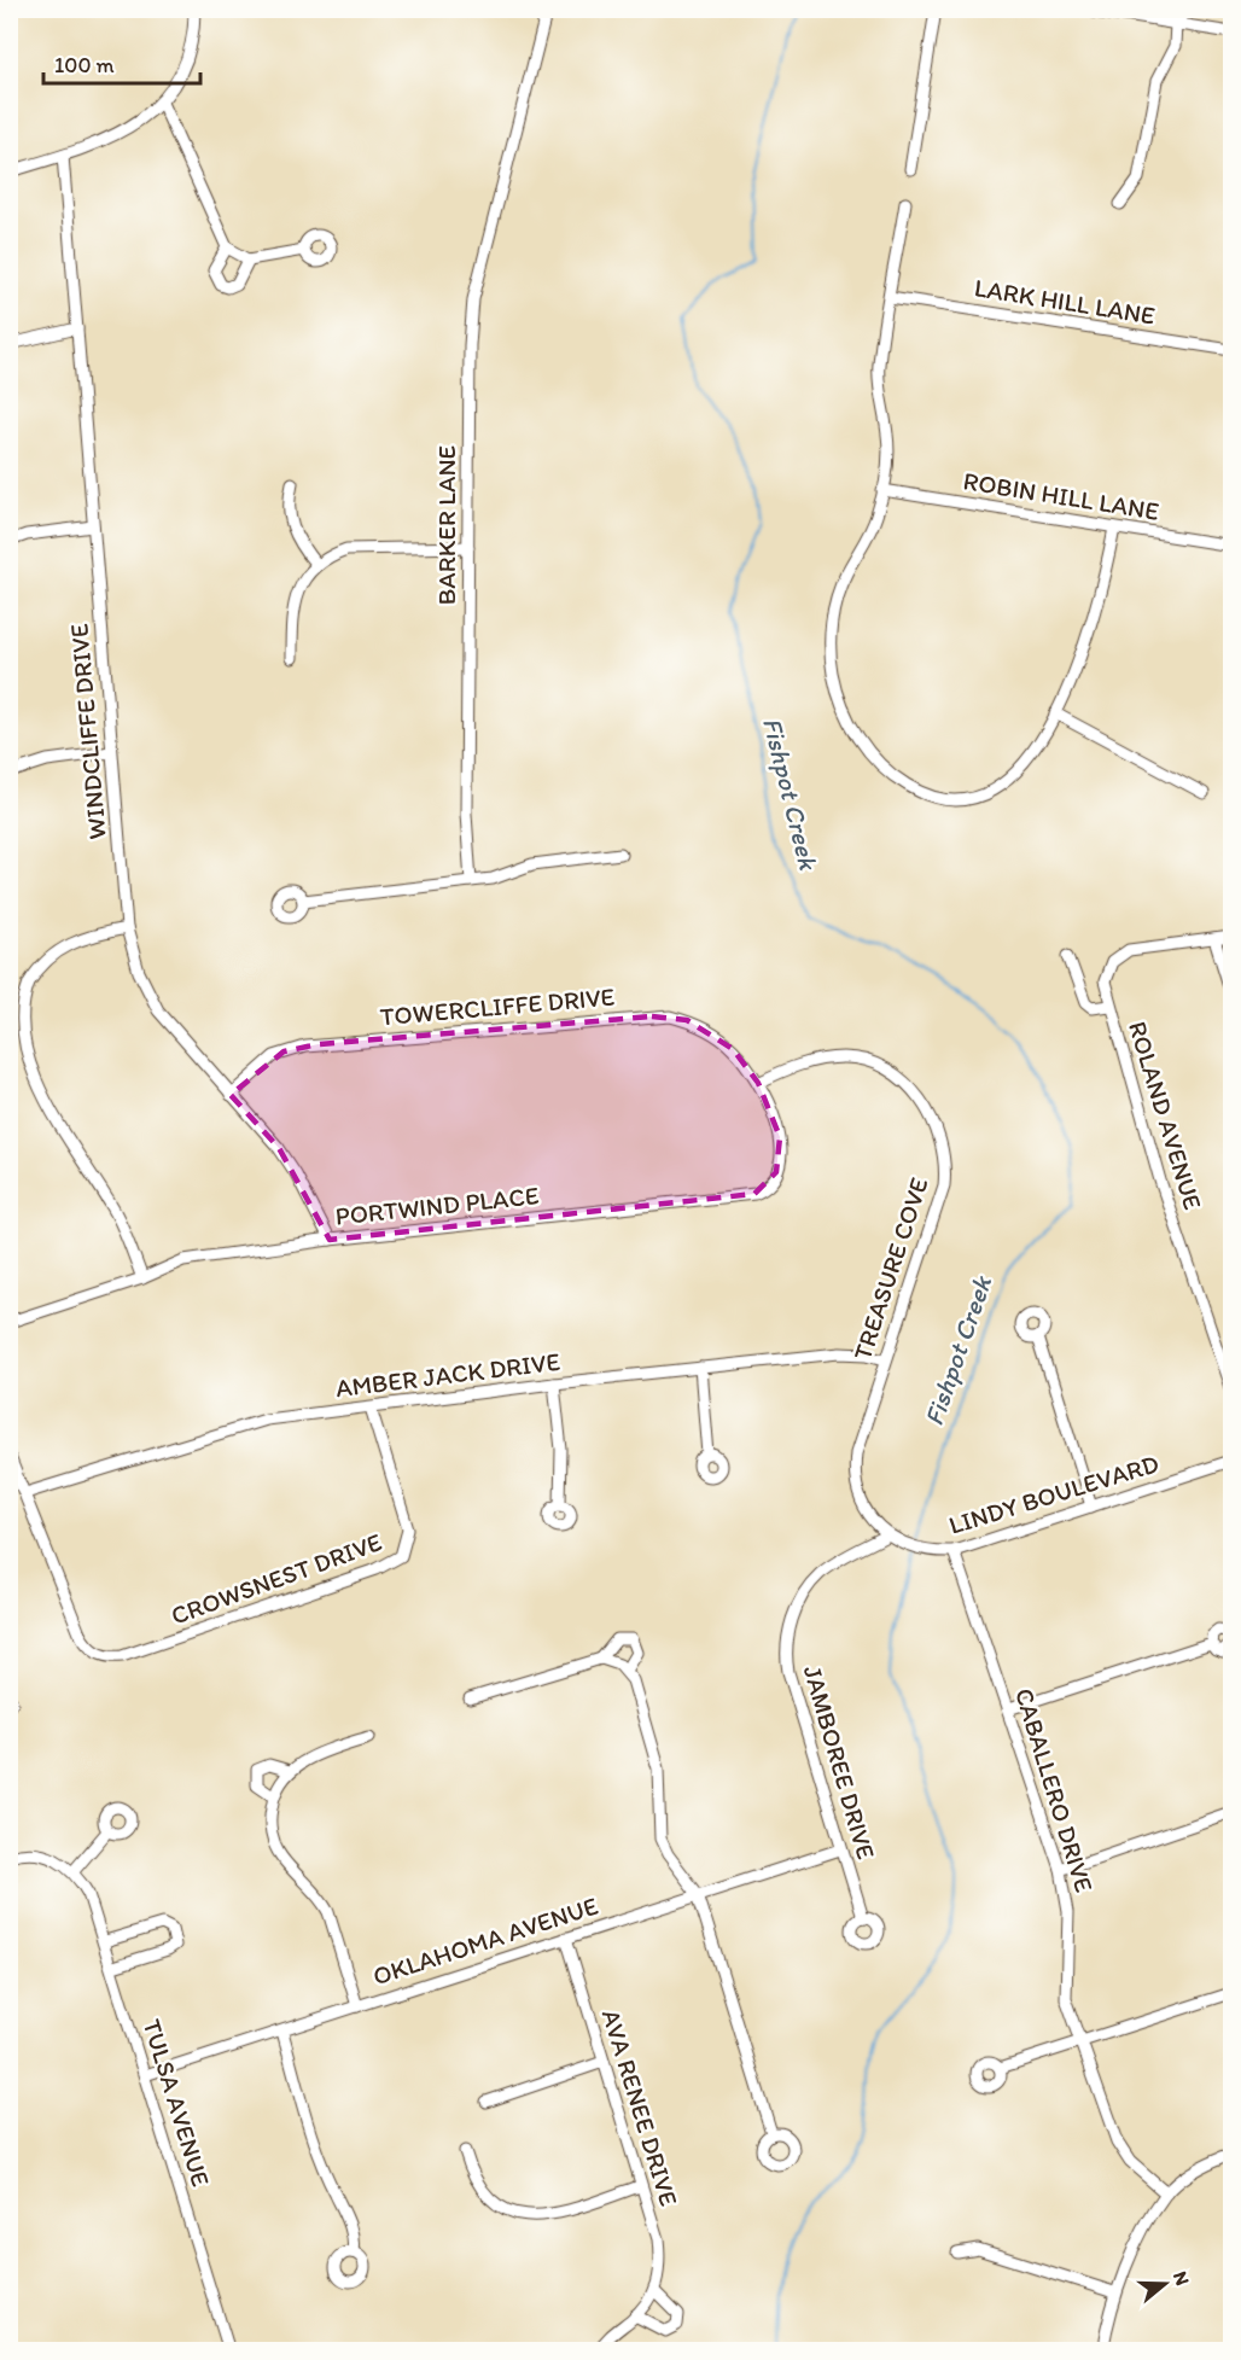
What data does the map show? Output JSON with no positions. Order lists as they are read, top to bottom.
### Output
{
  "streets": {
    "street": [
      "LARK HILL LANE",
      "ROBIN HILL LANE",
      "BARKER LANE",
      "WINDCLIFFE DRIVE",
      "TOWERCLIFFE DRIVE",
      "ROLAND AVENUE",
      "PORTWIND PLACE",
      "TREASURE COVE",
      "AMBER JACK DRIVE",
      "LINDY BOULEVARD",
      "CROWSNEST DRIVE",
      "JAMBOREE DRIVE",
      "CABALLERO DRIVE",
      "OKLAHOMA AVENUE",
      "TULSA AVENUE",
      "AVA RENEE DRIVE"
    ]
  },
  "crossings": [
    ["WINDCLIFFE DRIVE", "TOWERCLIFFE DRIVE"],
    ["WINDCLIFFE DRIVE", "PORTWIND PLACE"],
    ["TOWERCLIFFE DRIVE", "PORTWIND PLACE"],
    ["TOWERCLIFFE DRIVE", "TREASURE COVE"],
    ["PORTWIND PLACE", "TREASURE COVE"],
    ["TREASURE COVE", "AMBER JACK DRIVE"],
    ["TREASURE COVE", "LINDY BOULEVARD"],
    ["AMBER JACK DRIVE", "CROWSNEST DRIVE"],
    ["LINDY BOULEVARD", "JAMBOREE DRIVE"],
    ["LINDY BOULEVARD", "CABALLERO DRIVE"],
    ["JAMBOREE DRIVE", "OKLAHOMA AVENUE"],
    ["OKLAHOMA AVENUE", "TULSA AVENUE"],
    ["OKLAHOMA AVENUE", "AVA RENEE DRIVE"]
  ],
  "water": ["Fishpot Creek"],
  "scale_bar": "100 m",
  "north": "right"
}
